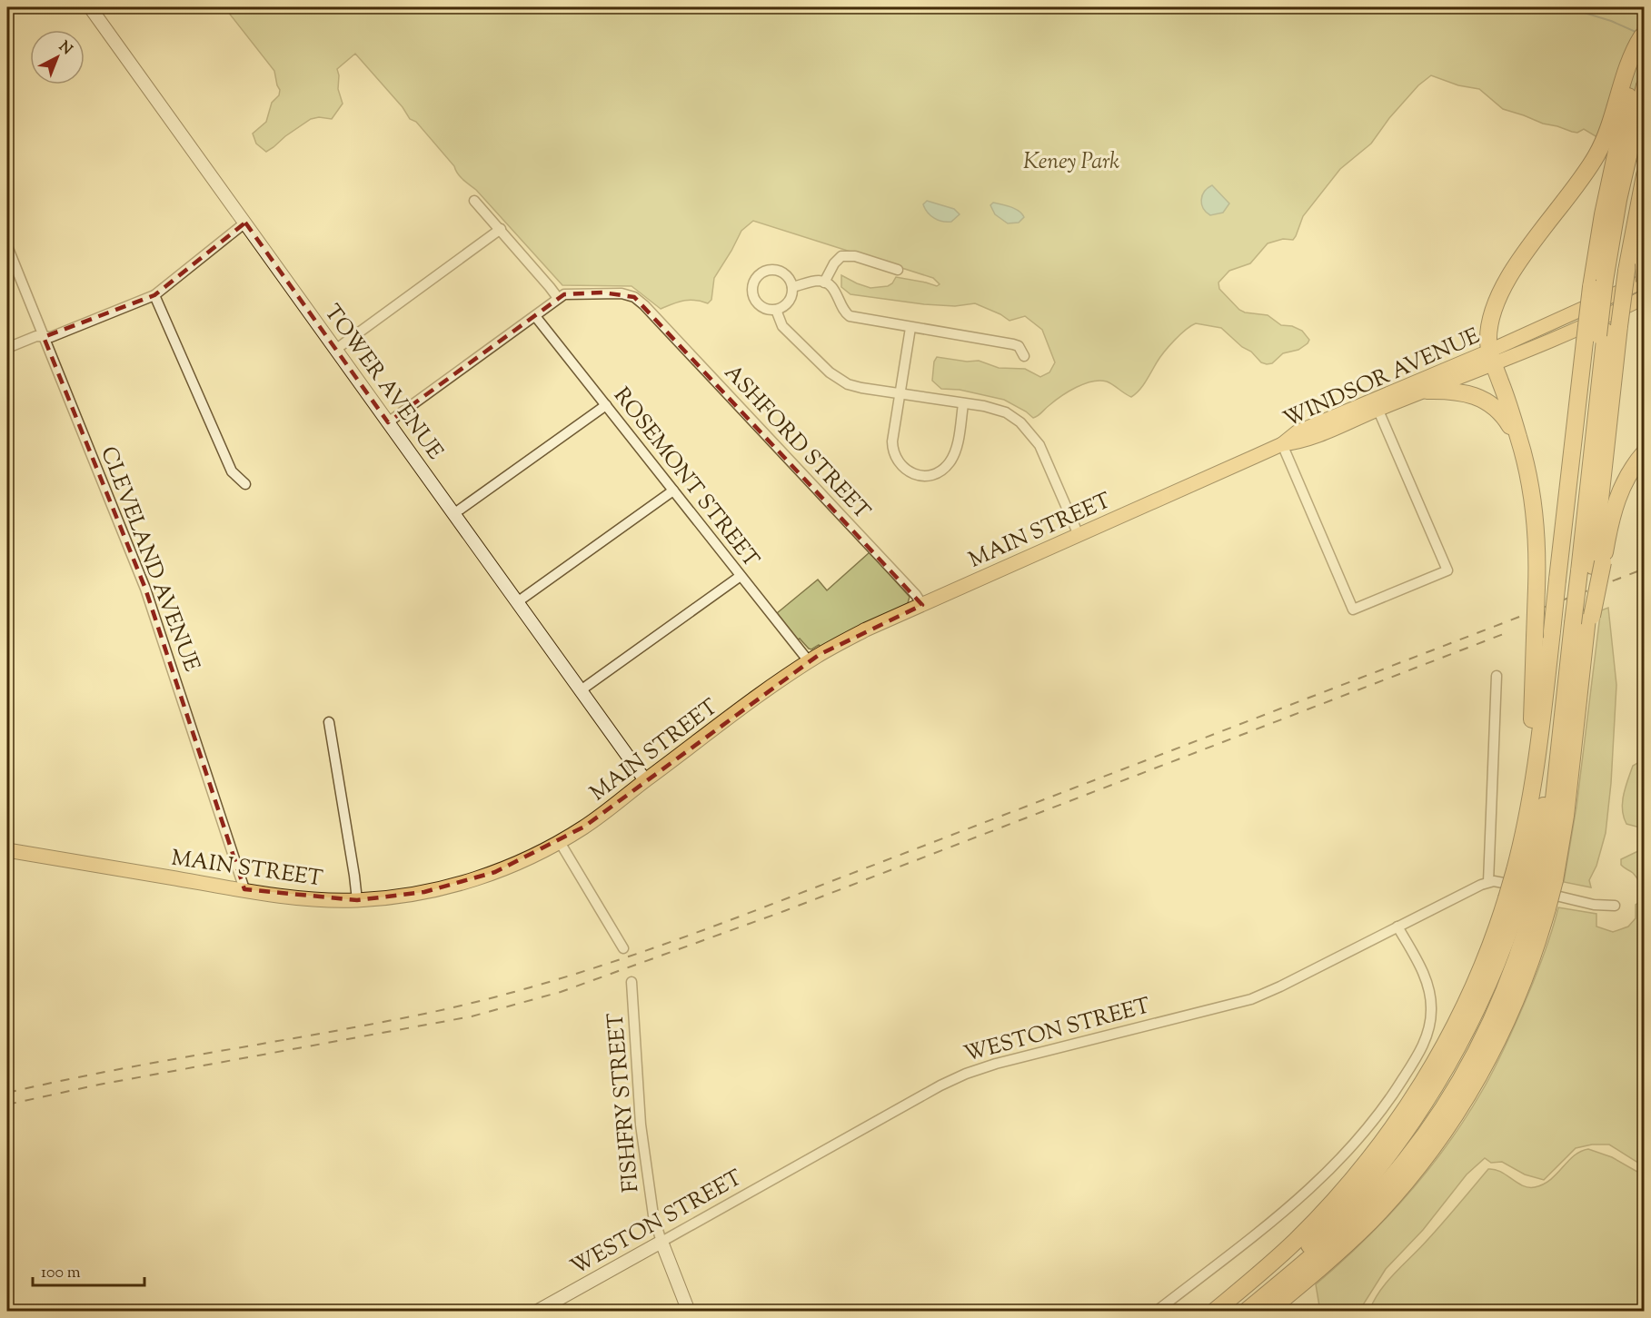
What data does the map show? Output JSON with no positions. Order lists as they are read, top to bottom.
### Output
{
  "streets": {
    "main road": [
      "WINDSOR AVENUE",
      "TOWER AVENUE",
      "MAIN STREET",
      "WESTON STREET",
      "FISHFRY STREET"
    ],
    "street": ["ASHFORD STREET", "ROSEMONT STREET", "CLEVELAND AVENUE"]
  },
  "crossings": [
    ["WINDSOR AVENUE", "MAIN STREET"],
    ["TOWER AVENUE", "MAIN STREET"],
    ["ASHFORD STREET", "MAIN STREET"],
    ["ROSEMONT STREET", "MAIN STREET"],
    ["MAIN STREET", "CLEVELAND AVENUE"],
    ["WESTON STREET", "FISHFRY STREET"]
  ],
  "parks": ["Keney Park"],
  "scale_bar": "100 m",
  "north": "top right"
}
